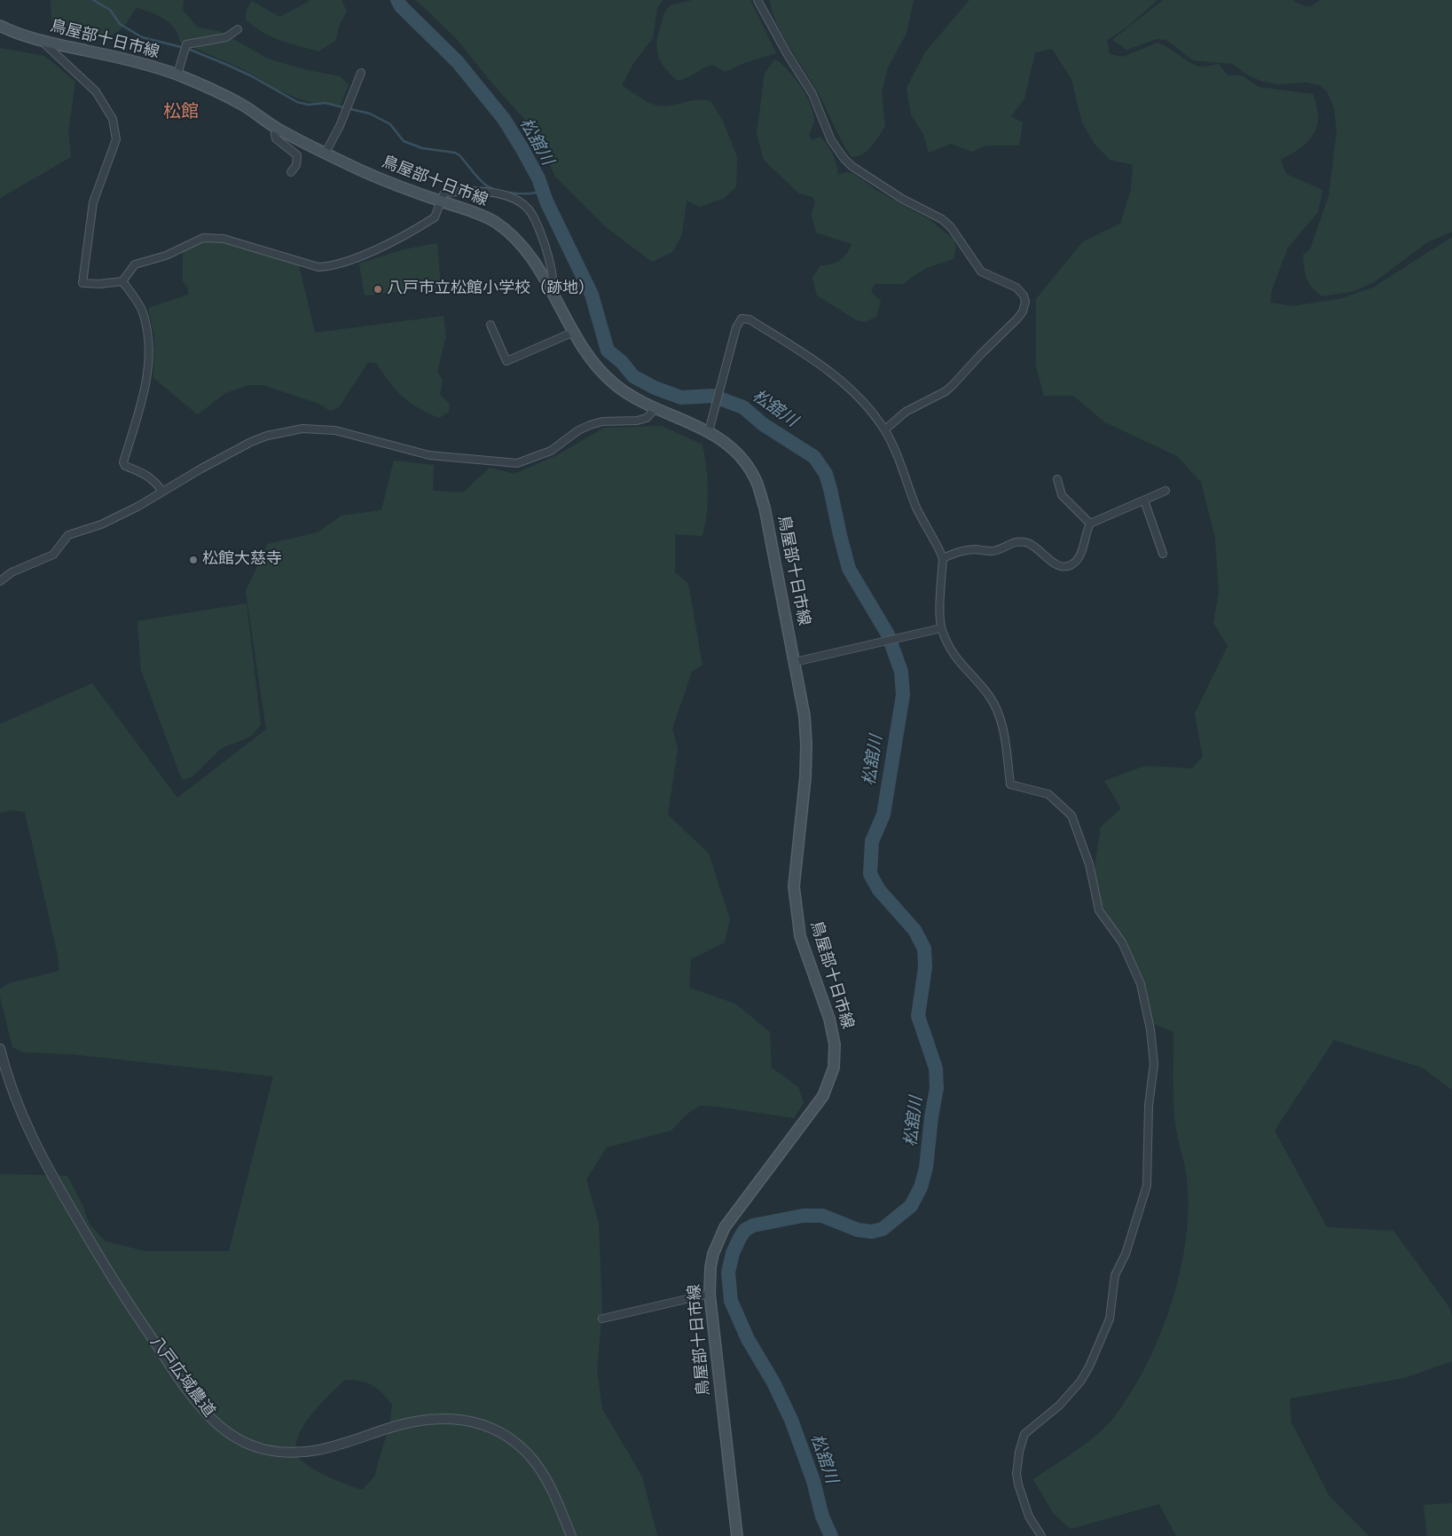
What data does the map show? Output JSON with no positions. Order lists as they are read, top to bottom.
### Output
{
  "streets": {
    "main road": ["鳥屋部十日市線"],
    "street": ["八戸広域農道"]
  },
  "districts": ["松館"],
  "water": ["松舘川"],
  "places": ["八戸市立松館小学校（跡地）", "松館大慈寺"]
}
